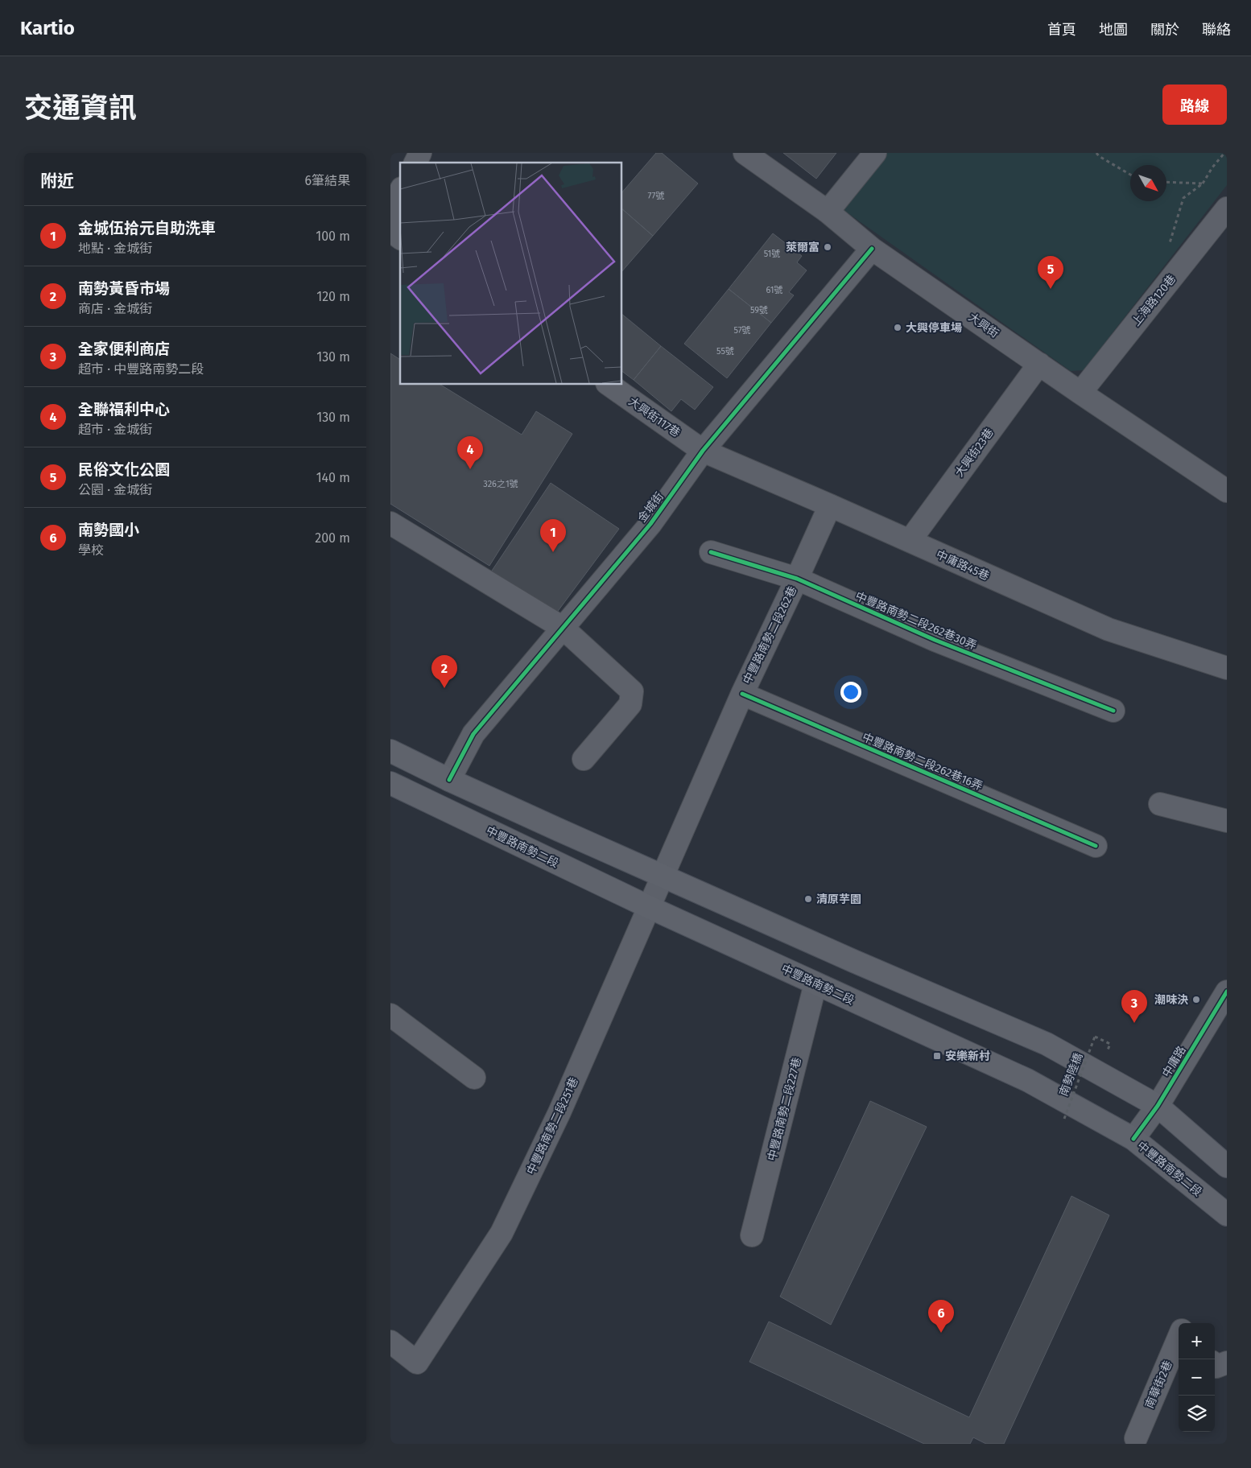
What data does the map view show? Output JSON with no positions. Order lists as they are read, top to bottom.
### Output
{
  "streets": {
    "main road": ["中豐路南勢二段"],
    "street": [
      "上海路120巷",
      "大興街",
      "大興街117巷",
      "大興街23巷",
      "金城街",
      "中庸路45巷",
      "中豐路南勢二段262巷30弄",
      "中豐路南勢二段262巷",
      "中豐路南勢二段262巷16弄",
      "中庸路",
      "中豐路南勢二段227巷",
      "中豐路南勢二段251巷",
      "南華街2巷"
    ],
    "path": ["南勢陸橋"]
  },
  "crossings": [
    ["上海路120巷", "大興街"],
    ["大興街", "大興街23巷"],
    ["大興街", "金城街"],
    ["大興街117巷", "金城街"],
    ["大興街117巷", "中庸路45巷"],
    ["大興街23巷", "中庸路45巷"],
    ["金城街", "中庸路45巷"],
    ["中庸路45巷", "中豐路南勢二段262巷"],
    ["中豐路南勢二段262巷30弄", "中豐路南勢二段262巷"],
    ["中豐路南勢二段262巷", "中豐路南勢二段262巷16弄"],
    ["中豐路南勢二段262巷", "中豐路南勢二段251巷"],
    ["中豐路南勢二段", "中庸路"],
    ["中豐路南勢二段", "中豐路南勢二段227巷"],
    ["中豐路南勢二段", "中豐路南勢二段251巷"]
  ],
  "places": {
    "other": [
      "萊爾富",
      "大興停車場",
      "清原芋園",
      "潮味決"
    ],
    "transit": ["安樂新村"]
  },
  "house_numbers": [
    "77號",
    "51號",
    "61號",
    "59號",
    "57號",
    "55號",
    "326之1號"
  ],
  "north": "bottom right",
  "page": {
    "header": "Kartio",
    "nav": [
      "首頁",
      "地圖",
      "關於",
      "聯絡"
    ],
    "title": "交通資訊",
    "buttons": "路線",
    "heading": ["附近", "6筆結果"],
    "list": [
      {
        "mark": "1",
        "name": "金城伍拾元自助洗車",
        "note": "地點 · 金城街",
        "value": "100 m"
      },
      {
        "mark": "2",
        "name": "南勢黃昏市場",
        "note": "商店 · 金城街",
        "value": "120 m"
      },
      {
        "mark": "3",
        "name": "全家便利商店",
        "note": "超市 · 中豐路南勢二段",
        "value": "130 m"
      },
      {
        "mark": "4",
        "name": "全聯福利中心",
        "note": "超市 · 金城街",
        "value": "130 m"
      },
      {
        "mark": "5",
        "name": "民俗文化公園",
        "note": "公園 · 金城街",
        "value": "140 m"
      },
      {
        "mark": "6",
        "name": "南勢國小",
        "note": "學校",
        "value": "200 m"
      }
    ],
    "pins": [
      "5",
      "4",
      "1",
      "2",
      "3",
      "6"
    ],
    "map_buttons": ["+", "−"]
  }
}
